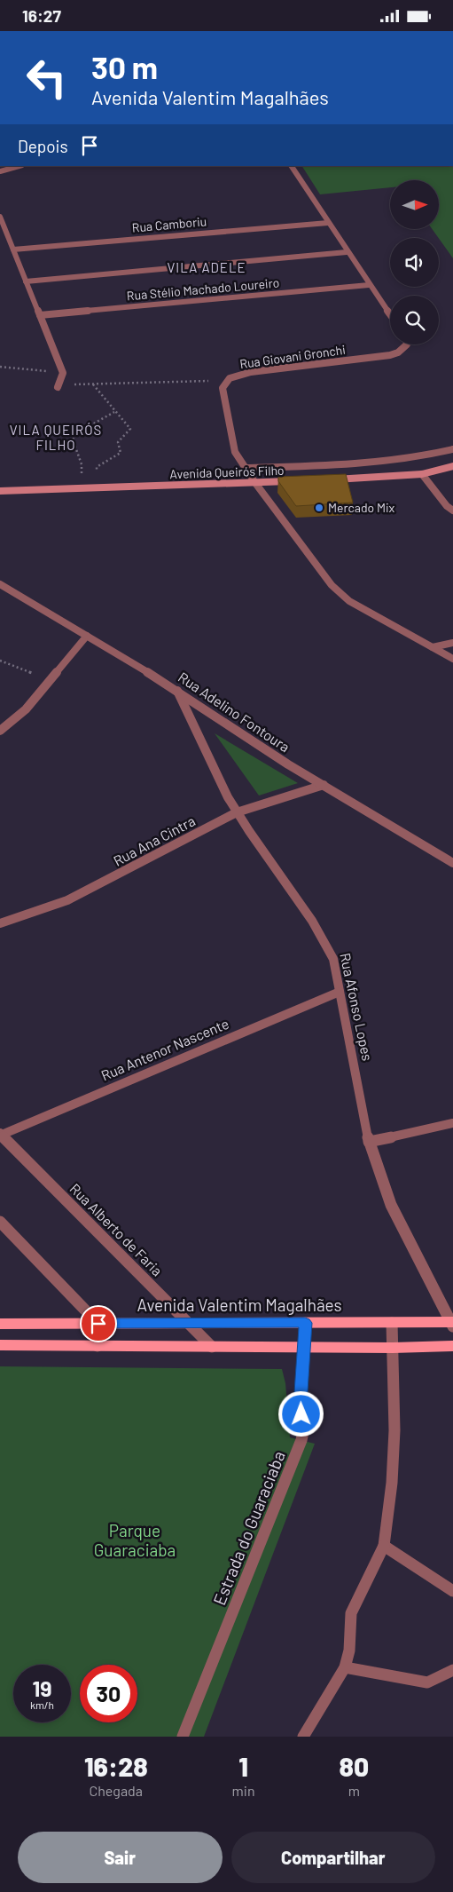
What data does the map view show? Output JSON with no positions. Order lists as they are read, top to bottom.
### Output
{
  "streets": {
    "main road": ["Avenida Queirós Filho", "Avenida Valentim Magalhães"],
    "street": [
      "Rua Camboriu",
      "Rua Stélio Machado Loureiro",
      "Rua Giovani Gronchi",
      "Rua Adelino Fontoura",
      "Rua Ana Cintra",
      "Rua Afonso Lopes",
      "Rua Antenor Nascente",
      "Rua Alberto de Faria",
      "Estrada do Guaraciaba"
    ]
  },
  "crossings": [
    ["Rua Giovani Gronchi", "Avenida Queirós Filho"],
    ["Rua Adelino Fontoura", "Rua Ana Cintra"],
    ["Rua Adelino Fontoura", "Rua Afonso Lopes"],
    ["Rua Ana Cintra", "Rua Afonso Lopes"],
    ["Rua Afonso Lopes", "Rua Antenor Nascente"],
    ["Rua Afonso Lopes", "Avenida Valentim Magalhães"],
    ["Rua Antenor Nascente", "Rua Alberto de Faria"],
    ["Rua Alberto de Faria", "Avenida Valentim Magalhães"],
    ["Avenida Valentim Magalhães", "Estrada do Guaraciaba"]
  ],
  "districts": ["VILA ADELE", "VILA QUEIRÓS FILHO"],
  "parks": ["Parque Guaraciaba"],
  "places": ["Mercado Mix"],
  "north": "right",
  "page": {
    "status": "16:27",
    "turn": ["30 m", "Avenida Valentim Magalhães"],
    "then": "Depois",
    "speed": "19 km/h",
    "limit": "30",
    "eta": [
      "16:28",
      "Chegada",
      "1",
      "min",
      "80",
      "m"
    ],
    "buttons": ["Sair", "Compartilhar"]
  }
}
